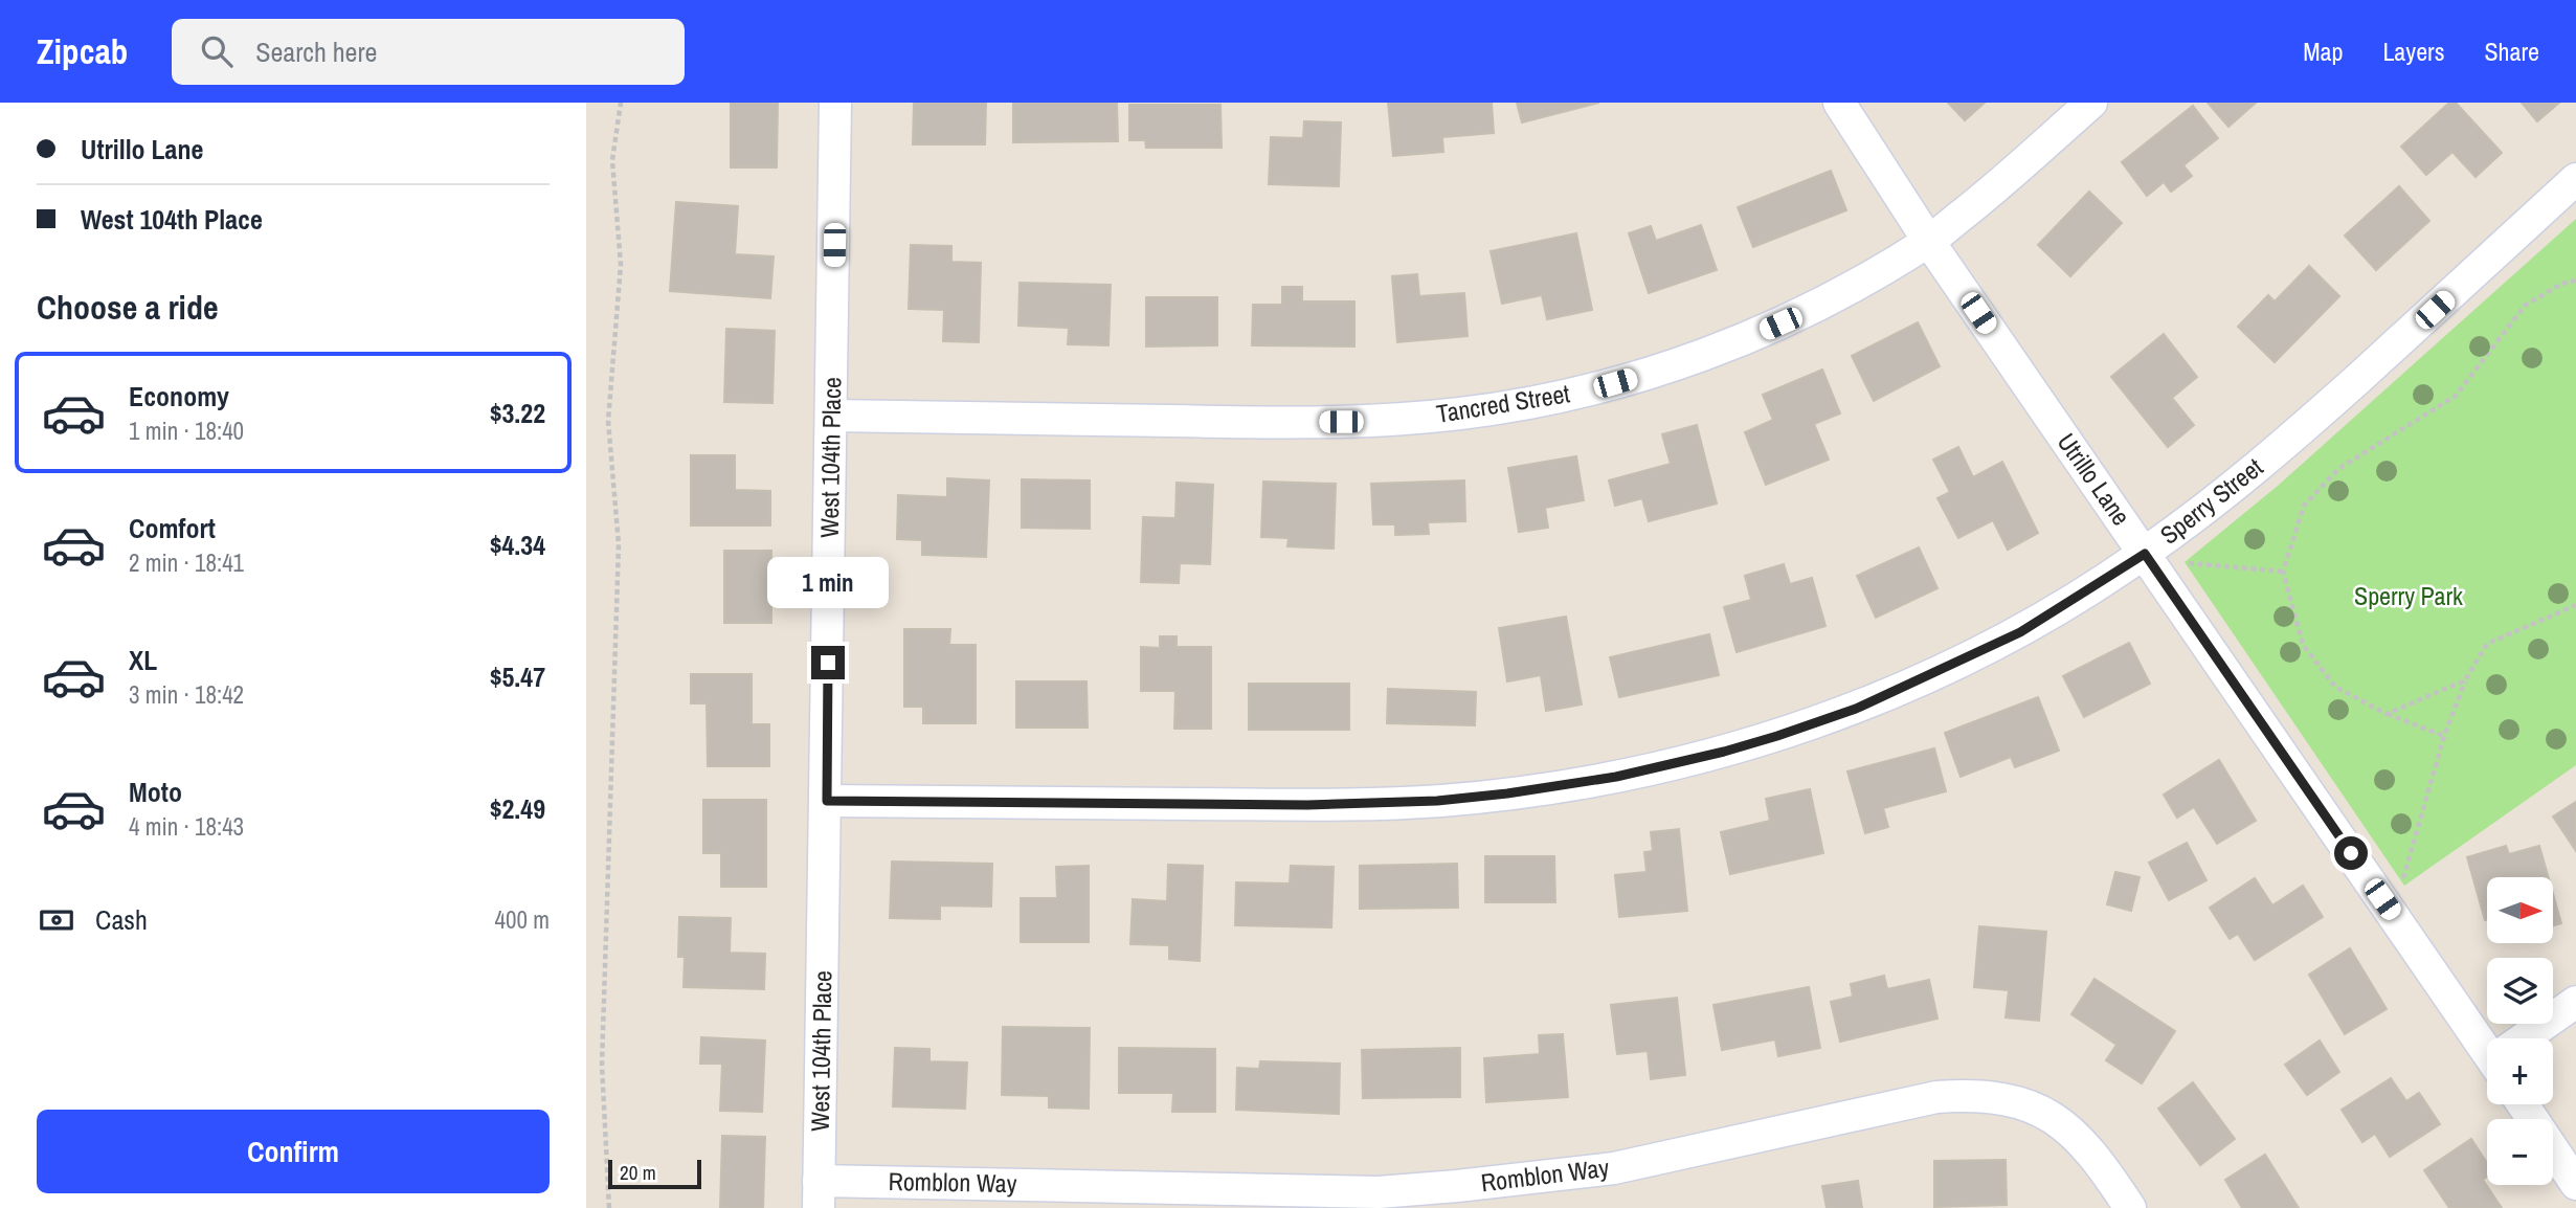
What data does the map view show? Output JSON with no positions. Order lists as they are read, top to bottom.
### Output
{
  "streets": {
    "street": [
      "Tancred Street",
      "West 104th Place",
      "Utrillo Lane",
      "Sperry Street",
      "Romblon Way"
    ]
  },
  "crossings": [
    ["Tancred Street", "West 104th Place"],
    ["Tancred Street", "Utrillo Lane"],
    ["West 104th Place", "Sperry Street"],
    ["West 104th Place", "Romblon Way"],
    ["Utrillo Lane", "Sperry Street"]
  ],
  "parks": ["Sperry Park"],
  "scale_bar": "20 m",
  "north": "right",
  "page": {
    "header": "Zipcab",
    "search": "Search here",
    "nav": ["Map", "Layers", "Share"],
    "banner": ["Utrillo Lane", "West 104th Place"],
    "heading": "Choose a ride",
    "list": [
      {
        "name": "Economy",
        "note": "1 min · 18:40",
        "value": "$3.22"
      },
      {
        "name": "Comfort",
        "note": "2 min · 18:41",
        "value": "$4.34"
      },
      {
        "name": "XL",
        "note": "3 min · 18:42",
        "value": "$5.47"
      },
      {
        "name": "Moto",
        "note": "4 min · 18:43",
        "value": "$2.49"
      }
    ],
    "bubble": "1 min",
    "map_buttons": ["+", "−"],
    "pay": ["Cash", "400 m"],
    "buttons": "Confirm",
    "scale": "20 m"
  }
}
